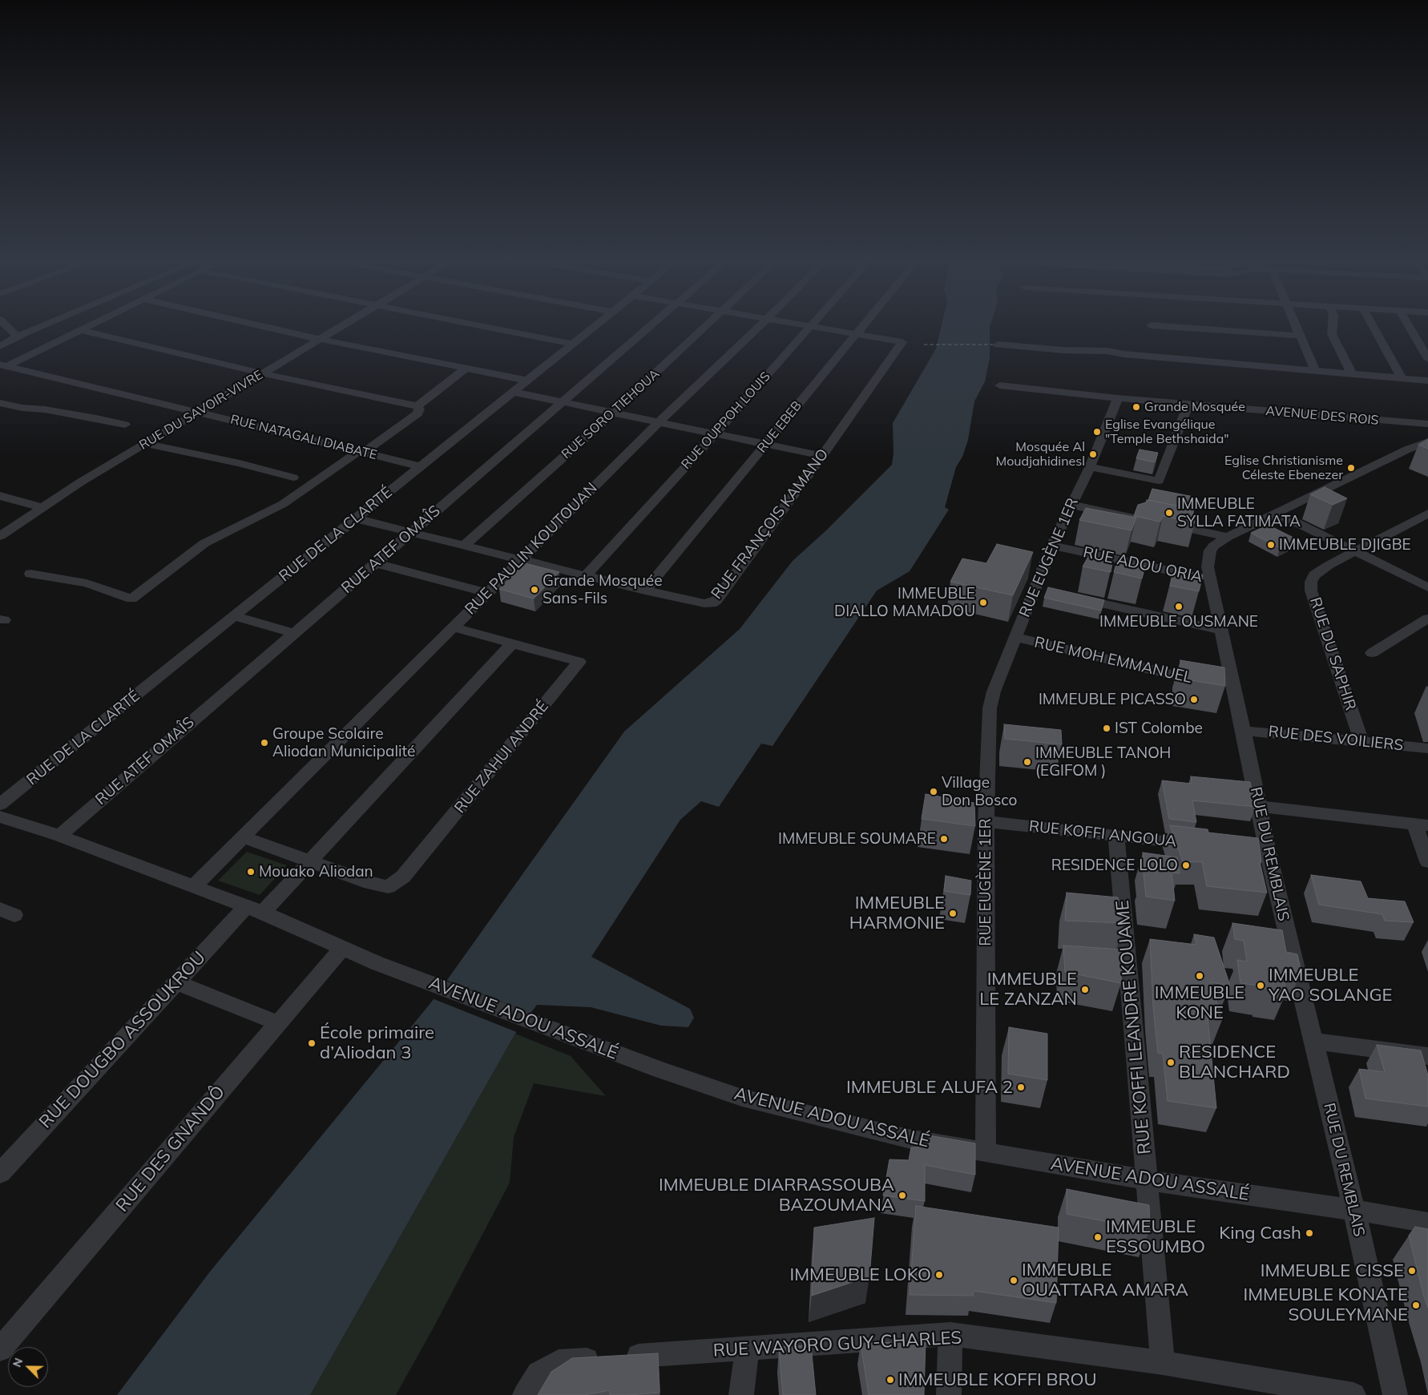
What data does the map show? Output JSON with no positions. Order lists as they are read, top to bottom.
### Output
{
  "streets": {
    "street": [
      "RUE DU SAVOIR-VIVRE",
      "RUE SORO TIEHOUA",
      "AVENUE DES ROIS",
      "RUE OUPPOH LOUIS",
      "RUE EBEB",
      "RUE NATAGALI DIABATE",
      "RUE FRANÇOIS KAMANO",
      "RUE DE LA CLARTÉ",
      "RUE PAULIN KOUTOUAN",
      "RUE ATEF OMAÎS",
      "RUE EUGÈNE 1ER",
      "RUE ADOU ORIA",
      "RUE DU SAPHIR",
      "RUE MOH EMMANUEL",
      "RUE DES VOILIERS",
      "RUE ZAHUI ANDRÉ",
      "RUE KOFFI ANGOUA",
      "RUE DU REMBLAIS",
      "AVENUE ADOU ASSALÉ",
      "RUE KOFFI LEANDRE KOUAME",
      "RUE DOUGBO ASSOUKROU",
      "RUE DES GNANDÔ",
      "RUE WAYORO GUY-CHARLES"
    ]
  },
  "crossings": [
    ["RUE DU SAVOIR-VIVRE", "RUE NATAGALI DIABATE"],
    ["RUE SORO TIEHOUA", "RUE FRANÇOIS KAMANO"],
    ["AVENUE DES ROIS", "RUE EUGÈNE 1ER"],
    ["RUE OUPPOH LOUIS", "RUE FRANÇOIS KAMANO"],
    ["RUE EBEB", "RUE FRANÇOIS KAMANO"],
    ["RUE NATAGALI DIABATE", "RUE DE LA CLARTÉ"],
    ["RUE FRANÇOIS KAMANO", "RUE DE LA CLARTÉ"],
    ["RUE FRANÇOIS KAMANO", "RUE PAULIN KOUTOUAN"],
    ["RUE FRANÇOIS KAMANO", "RUE ATEF OMAÎS"],
    ["RUE PAULIN KOUTOUAN", "RUE ZAHUI ANDRÉ"],
    ["RUE PAULIN KOUTOUAN", "AVENUE ADOU ASSALÉ"],
    ["RUE ATEF OMAÎS", "AVENUE ADOU ASSALÉ"],
    ["RUE EUGÈNE 1ER", "RUE ADOU ORIA"],
    ["RUE EUGÈNE 1ER", "RUE MOH EMMANUEL"],
    ["RUE EUGÈNE 1ER", "RUE KOFFI ANGOUA"],
    ["RUE EUGÈNE 1ER", "AVENUE ADOU ASSALÉ"],
    ["RUE ADOU ORIA", "RUE DU REMBLAIS"],
    ["RUE DU SAPHIR", "RUE DES VOILIERS"],
    ["RUE MOH EMMANUEL", "RUE DU REMBLAIS"],
    ["RUE DES VOILIERS", "RUE DU REMBLAIS"],
    ["RUE KOFFI ANGOUA", "RUE KOFFI LEANDRE KOUAME"],
    ["RUE DU REMBLAIS", "AVENUE ADOU ASSALÉ"],
    ["AVENUE ADOU ASSALÉ", "RUE KOFFI LEANDRE KOUAME"],
    ["AVENUE ADOU ASSALÉ", "RUE DOUGBO ASSOUKROU"],
    ["AVENUE ADOU ASSALÉ", "RUE DES GNANDÔ"],
    ["RUE KOFFI LEANDRE KOUAME", "RUE WAYORO GUY-CHARLES"]
  ],
  "places": [
    "Grande Mosquée",
    "Eglise Evangélique \"Temple Bethshaida\"",
    "Mosquée Al Moudjahidinesl",
    "Eglise Christianisme Céleste Ebenezer",
    "IMMEUBLE SYLLA FATIMATA",
    "IMMEUBLE DJIGBE",
    "Grande Mosquée Sans-Fils",
    "IMMEUBLE DIALLO MAMADOU",
    "IMMEUBLE OUSMANE",
    "IMMEUBLE PICASSO",
    "IST Colombe",
    "Groupe Scolaire Aliodan Municipalité",
    "IMMEUBLE TANOH (EGIFOM )",
    "Village Don Bosco",
    "IMMEUBLE SOUMARE",
    "RESIDENCE LOLO",
    "Mouako Aliodan",
    "IMMEUBLE HARMONIE",
    "IMMEUBLE KONE",
    "IMMEUBLE YAO SOLANGE",
    "IMMEUBLE LE ZANZAN",
    "École primaire d’Aliodan 3",
    "RESIDENCE BLANCHARD",
    "IMMEUBLE ALUFA 2",
    "IMMEUBLE DIARRASSOUBA BAZOUMANA",
    "King Cash",
    "IMMEUBLE ESSOUMBO",
    "IMMEUBLE CISSE",
    "IMMEUBLE LOKO",
    "IMMEUBLE OUATTARA AMARA",
    "IMMEUBLE KONATE SOULEYMANE",
    "IMMEUBLE KOFFI BROU"
  ],
  "north": "top left"
}
